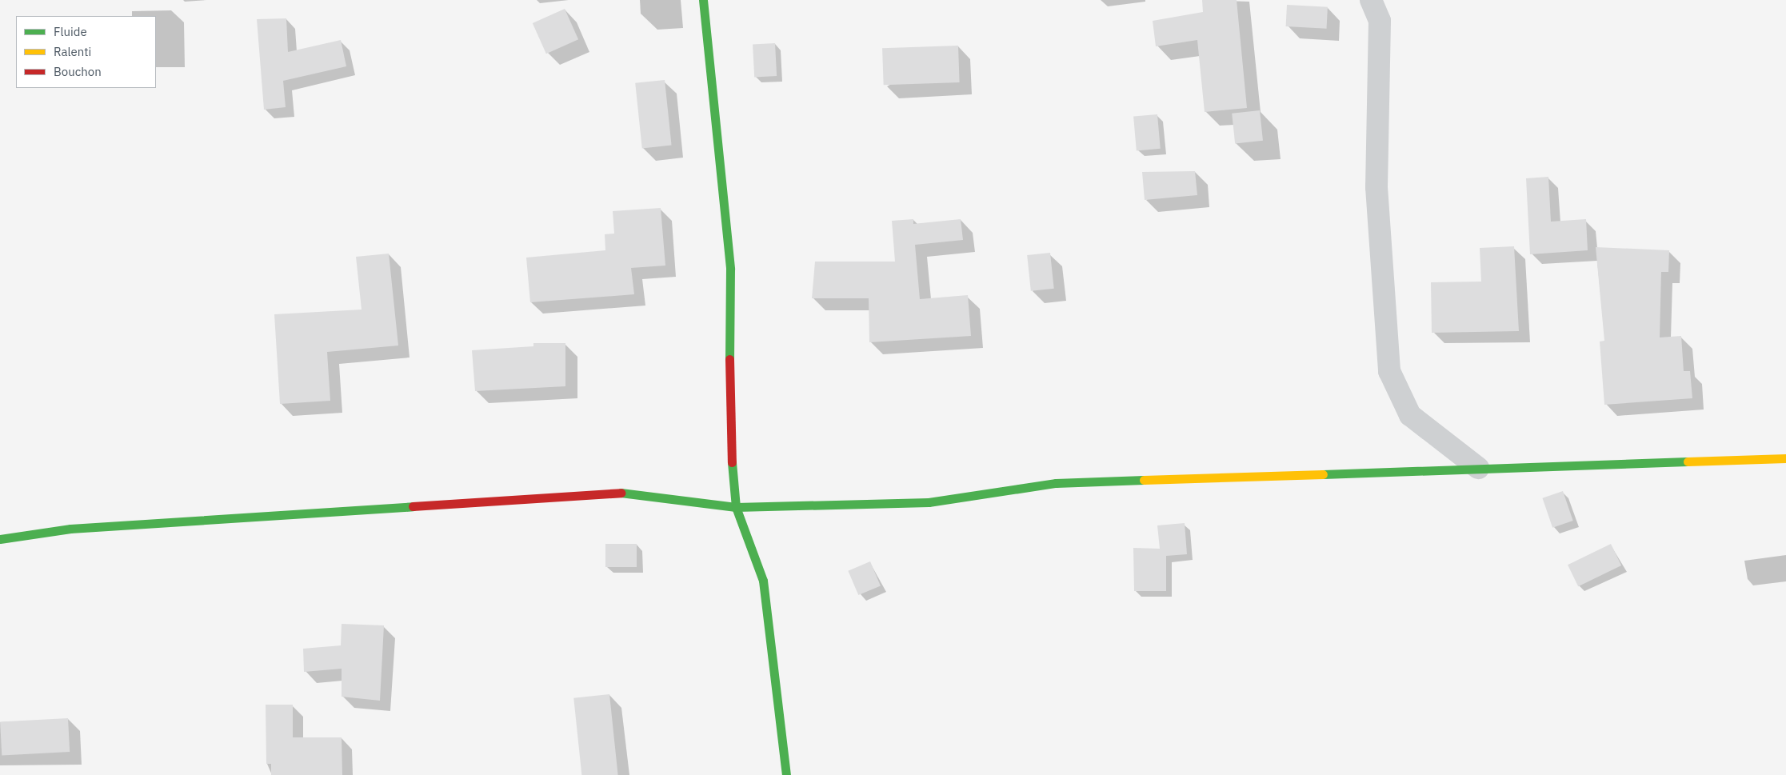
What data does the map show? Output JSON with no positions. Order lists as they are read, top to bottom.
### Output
{
  "legend": ["Fluide", "Ralenti", "Bouchon"]
}
